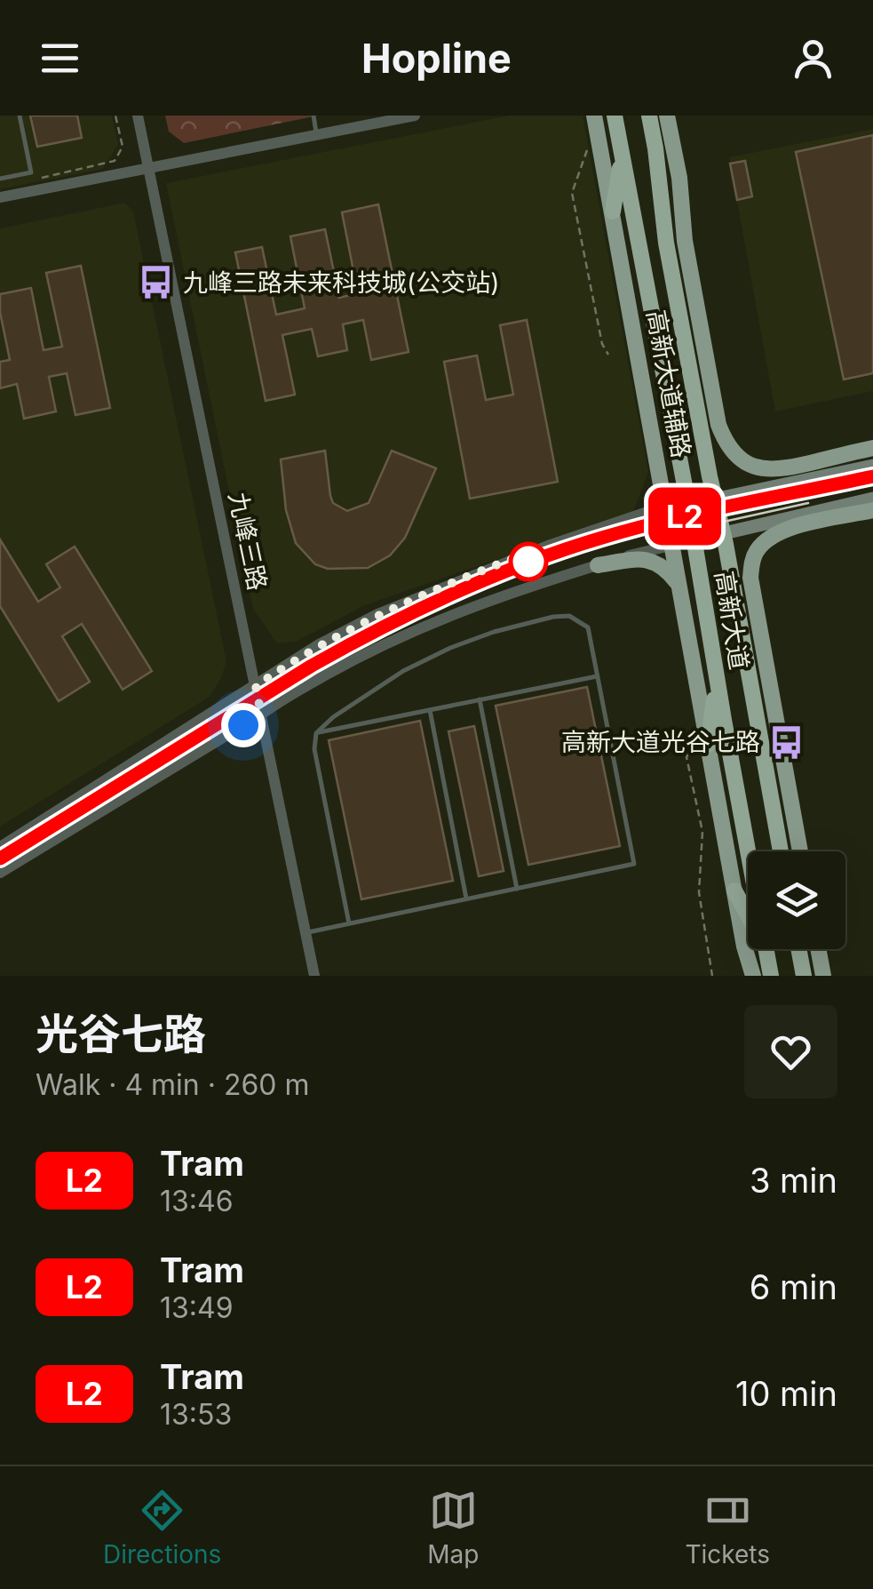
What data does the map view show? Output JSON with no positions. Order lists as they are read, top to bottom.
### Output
{
  "streets": {
    "highway": ["高新大道"],
    "main road": ["高新大道辅路"],
    "street": ["九峰三路"]
  },
  "places": {
    "bus stop": ["九峰三路未来科技城(公交站)", "高新大道光谷七路"]
  },
  "lines": ["tram line L2"],
  "page": {
    "header": "Hopline",
    "on_map": "L2",
    "heading": ["光谷七路", "Walk · 4 min · 260 m"],
    "list": [
      {
        "mark": "L2",
        "name": "Tram",
        "note": "13:46",
        "value": "3 min"
      },
      {
        "mark": "L2",
        "name": "Tram",
        "note": "13:49",
        "value": "6 min"
      },
      {
        "mark": "L2",
        "name": "Tram",
        "note": "13:53",
        "value": "10 min"
      }
    ],
    "tabs": ["Directions", "Map", "Tickets"]
  }
}
